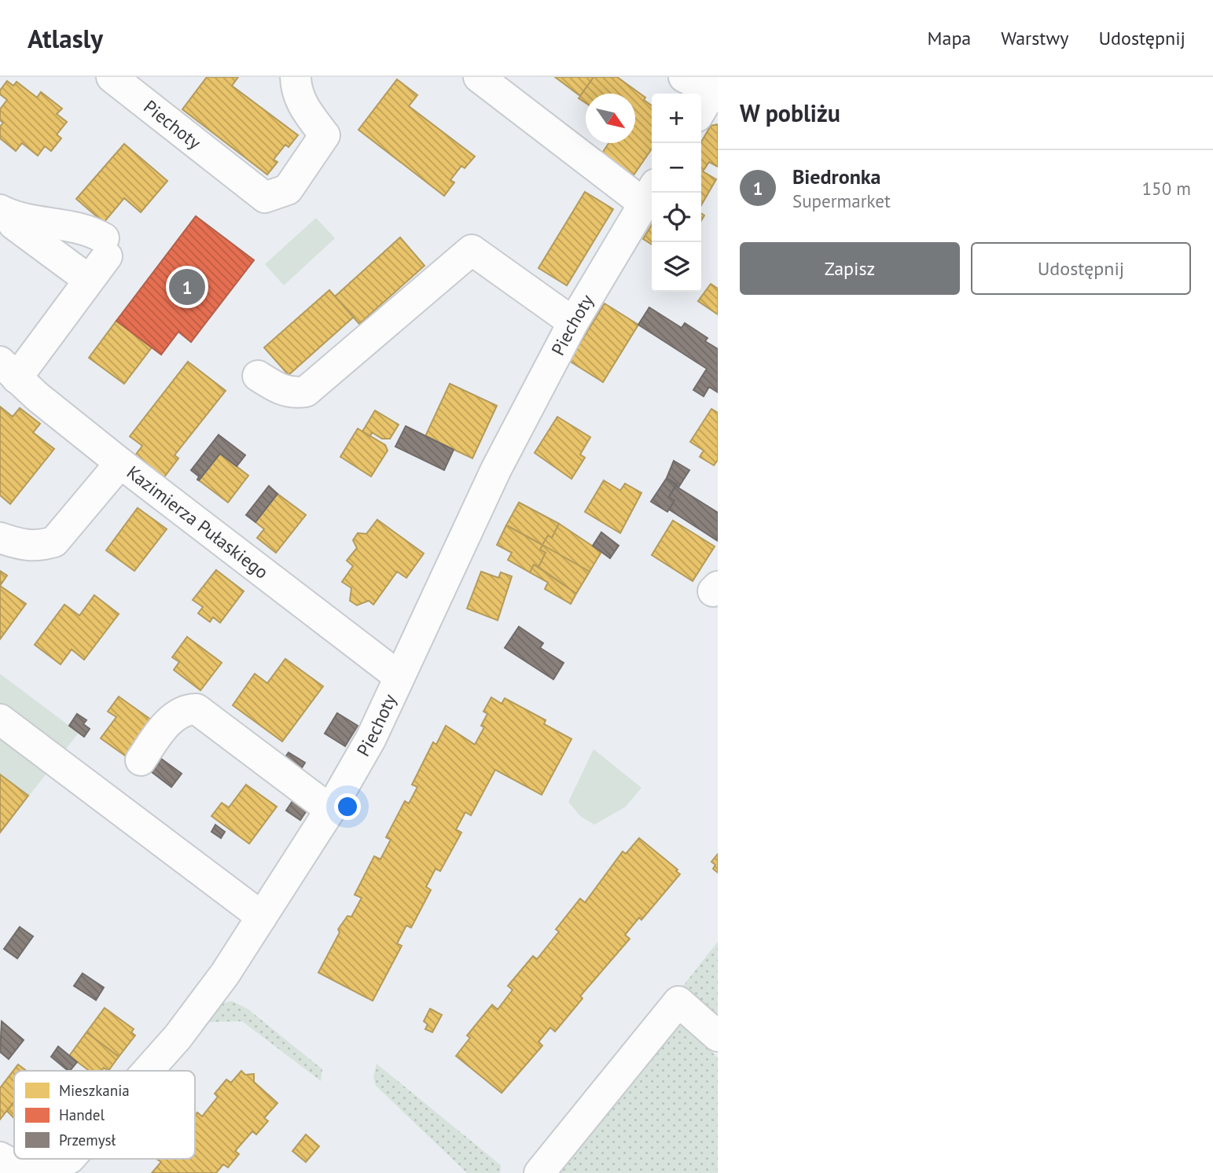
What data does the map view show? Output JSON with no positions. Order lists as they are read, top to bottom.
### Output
{
  "streets": {
    "street": ["Piechoty", "Kazimierza Pułaskiego"]
  },
  "crossings": [
    ["Piechoty", "Kazimierza Pułaskiego"]
  ],
  "legend": ["Mieszkania", "Handel", "Przemysł"],
  "north": "bottom right",
  "page": {
    "header": "Atlasly",
    "nav": ["Mapa", "Warstwy", "Udostępnij"],
    "heading": "W pobliżu",
    "map_buttons": ["+", "−"],
    "list": [
      {
        "mark": "1",
        "name": "Biedronka",
        "note": "Supermarket",
        "value": "150 m"
      }
    ],
    "buttons": ["Zapisz", "Udostępnij"],
    "pins": "1"
  }
}
